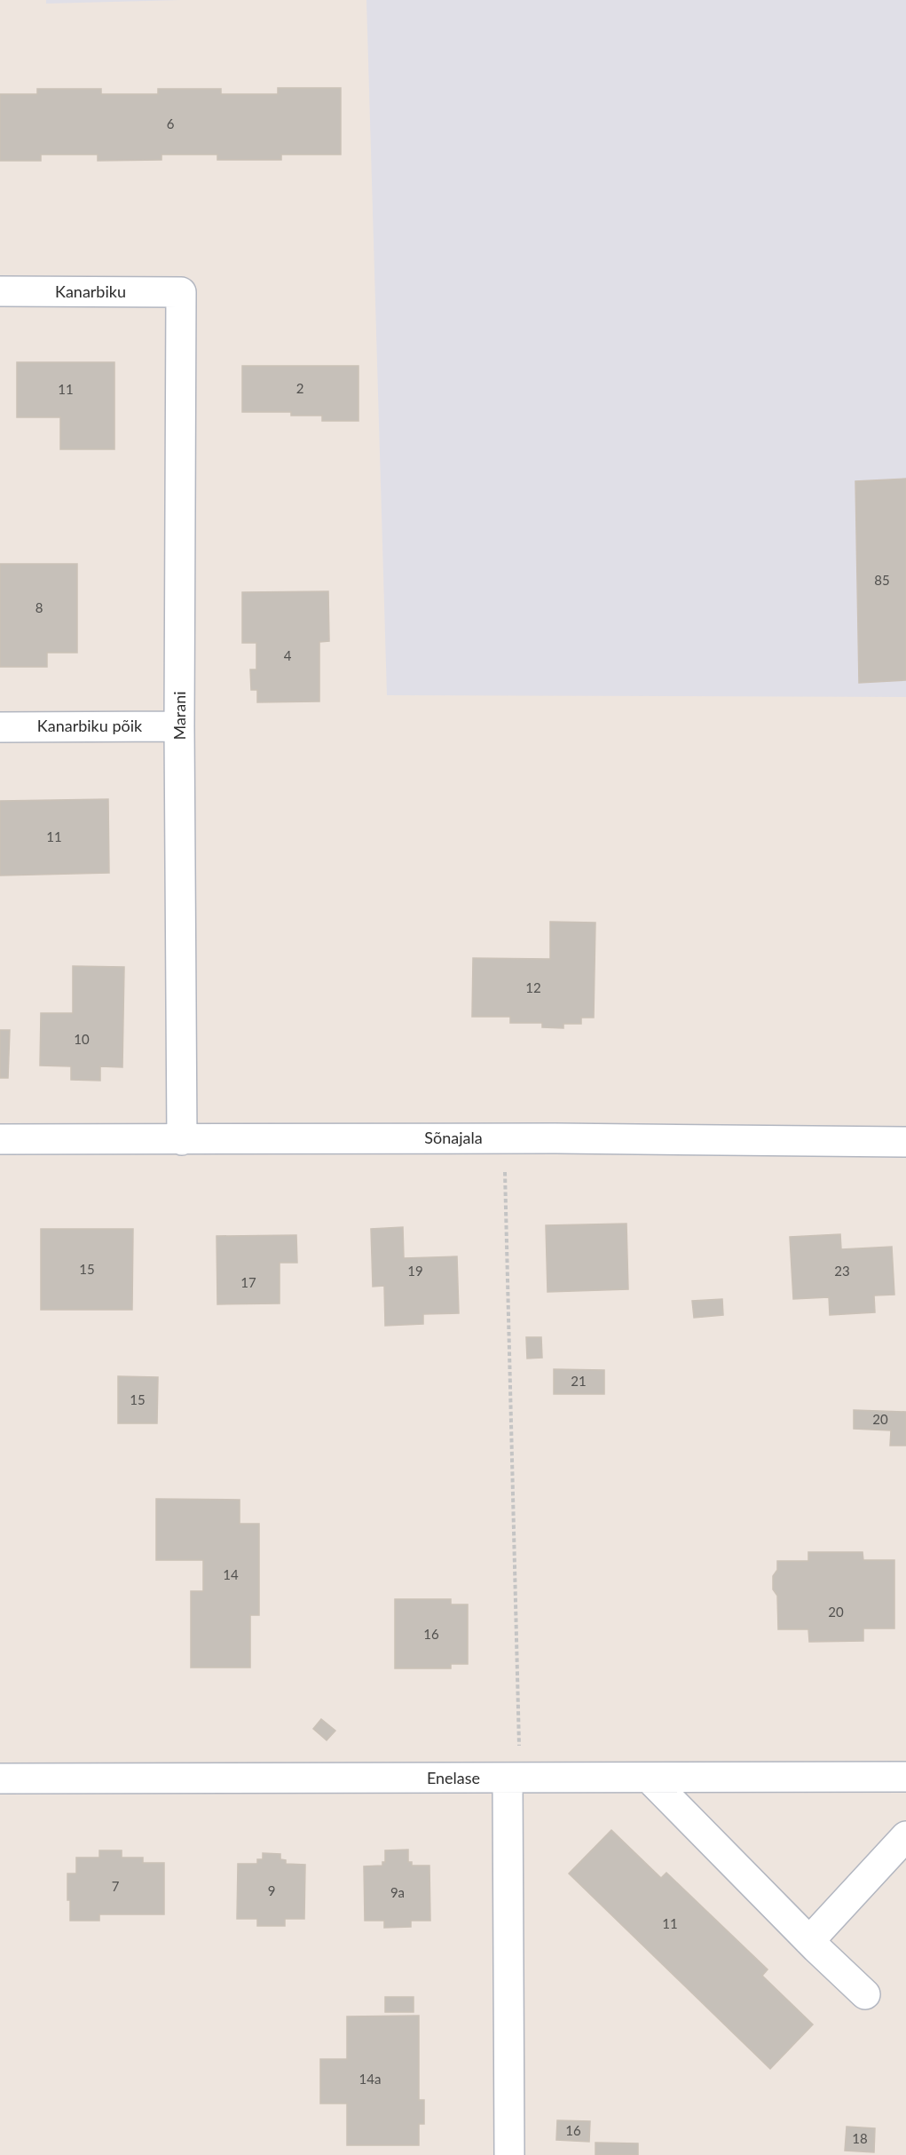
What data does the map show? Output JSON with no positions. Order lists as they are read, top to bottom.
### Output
{
  "streets": {
    "street": [
      "Kanarbiku",
      "Marani",
      "Kanarbiku põik",
      "Sõnajala",
      "Enelase"
    ]
  },
  "crossings": [
    ["Kanarbiku", "Marani"],
    ["Marani", "Kanarbiku põik"],
    ["Marani", "Sõnajala"]
  ],
  "house_numbers": [
    "6",
    "2",
    "11",
    "85",
    "8",
    "4",
    "11",
    "12",
    "10",
    "15",
    "19",
    "23",
    "17",
    "21",
    "15",
    "20",
    "14",
    "20",
    "16",
    "7",
    "9",
    "9a",
    "11",
    "14a",
    "16",
    "18"
  ]
}
